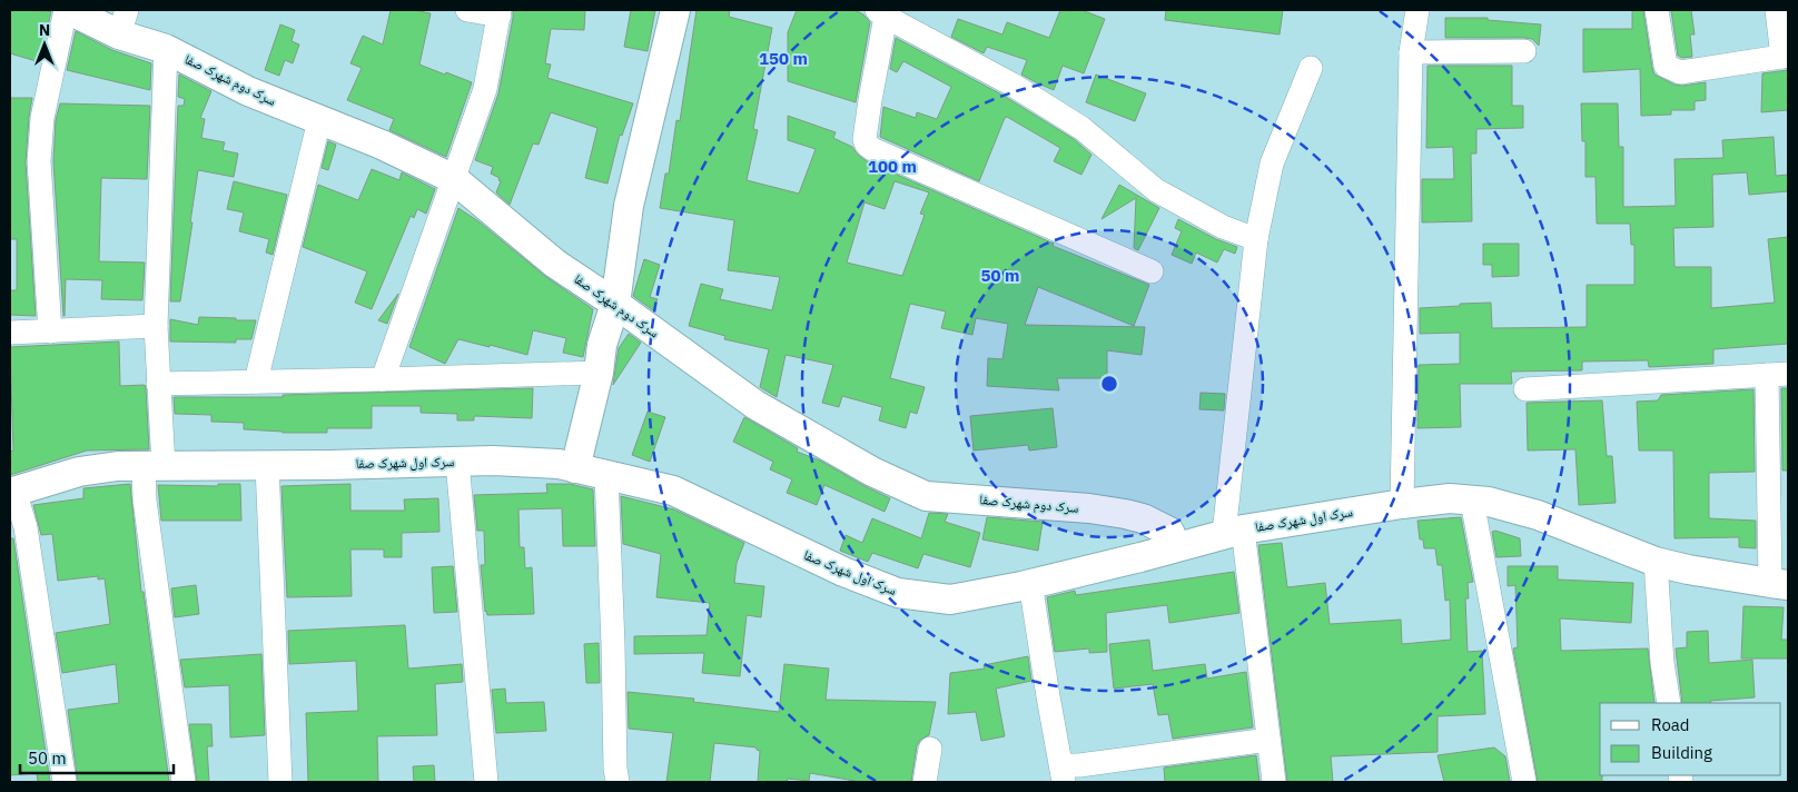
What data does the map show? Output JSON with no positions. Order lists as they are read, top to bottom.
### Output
{
  "streets": {
    "street": ["سرک دوم شهرک صفا", "سرک اول شهرک صفا"]
  },
  "crossings": [
    ["سرک دوم شهرک صفا", "سرک اول شهرک صفا"]
  ],
  "legend": ["Road", "Building"],
  "scale_bar": "50 m",
  "north": "top",
  "rings": ["150 m", "100 m", "50 m"]
}
